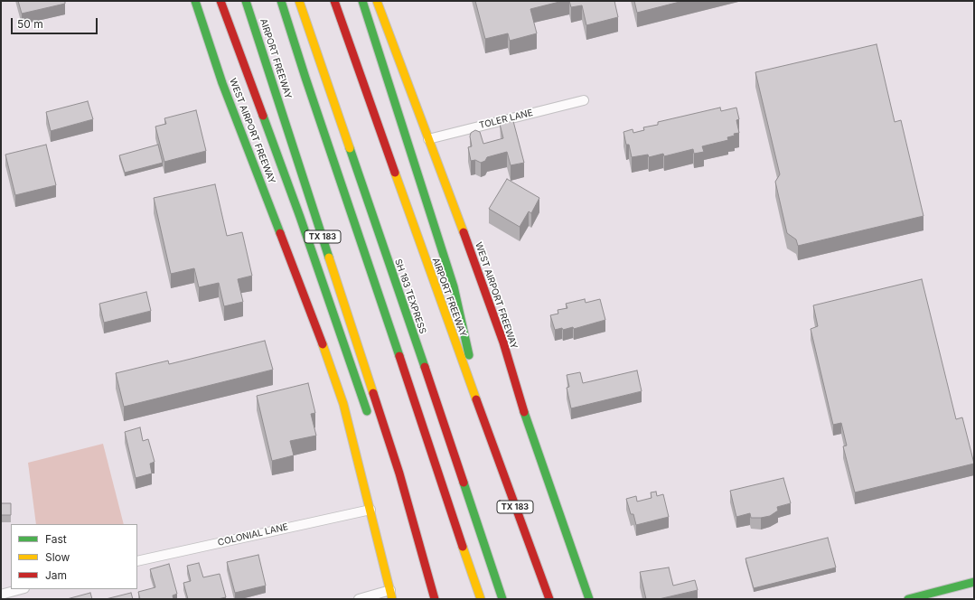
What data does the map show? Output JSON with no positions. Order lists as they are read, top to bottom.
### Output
{
  "streets": {
    "main road": [
      "AIRPORT FREEWAY",
      "WEST AIRPORT FREEWAY",
      "TX 183",
      "SH 183 TEXPRESS"
    ],
    "street": ["TOLER LANE", "COLONIAL LANE"]
  },
  "crossings": [
    ["TOLER LANE", "WEST AIRPORT FREEWAY"],
    ["WEST AIRPORT FREEWAY", "COLONIAL LANE"]
  ],
  "legend": ["Fast", "Slow", "Jam"],
  "scale_bar": "50 m"
}
